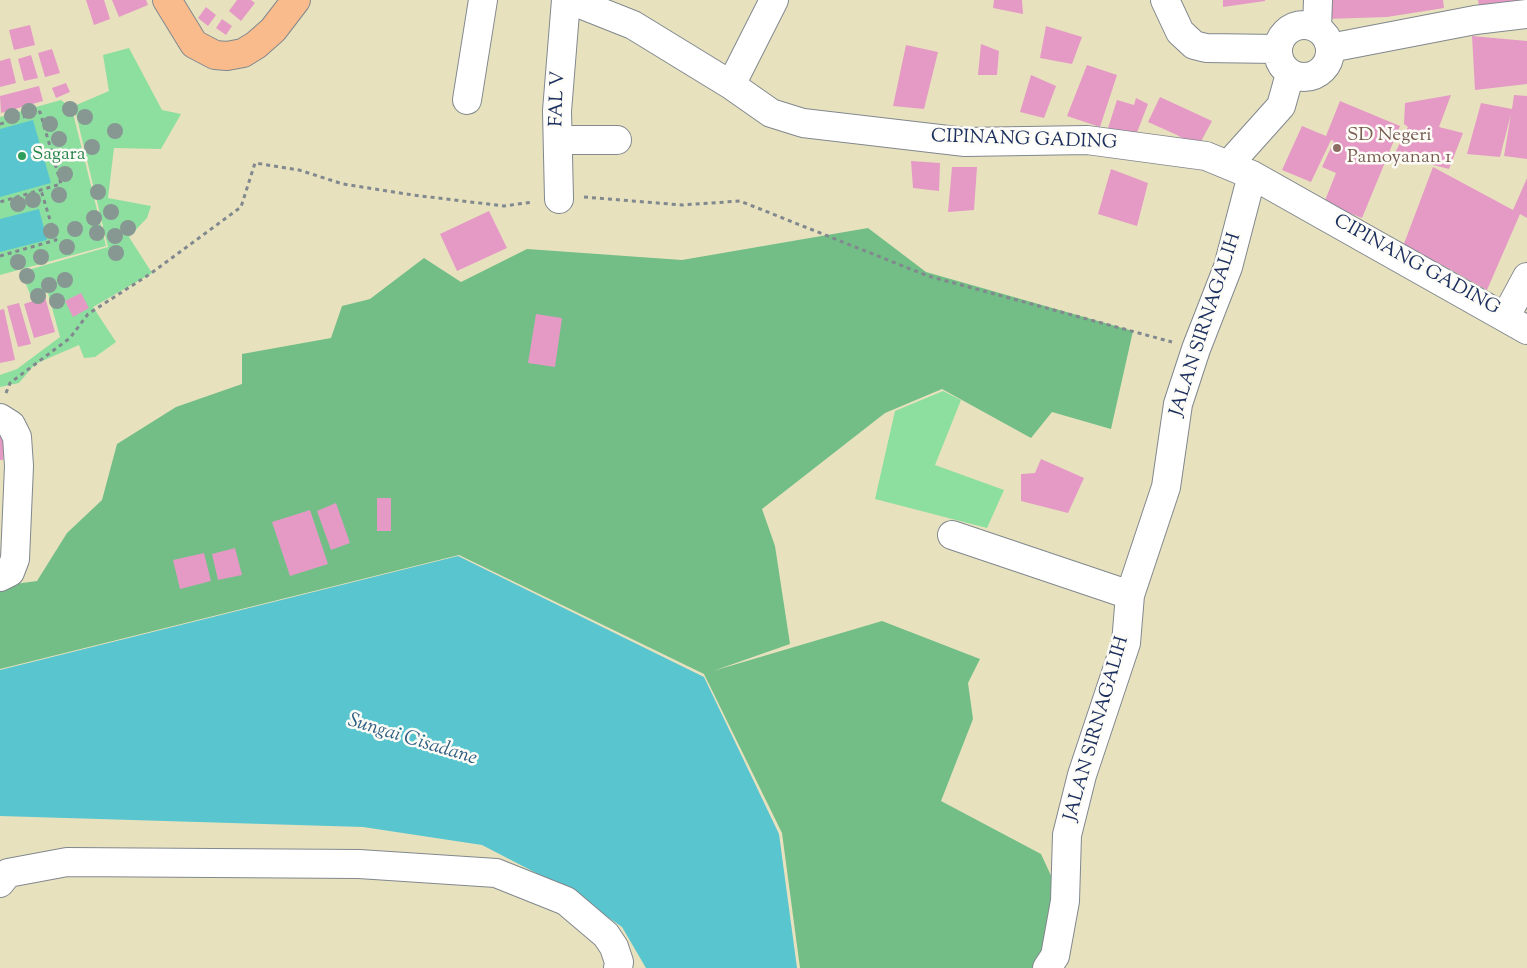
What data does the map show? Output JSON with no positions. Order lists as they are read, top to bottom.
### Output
{
  "streets": {
    "street": ["FAL V", "CIPINANG GADING", "JALAN SIRNAGALIH"]
  },
  "crossings": [
    ["CIPINANG GADING", "JALAN SIRNAGALIH"]
  ],
  "water": ["Sungai Cisadane"],
  "places": ["SD Negeri Pamoyanan 1", "Sagara"]
}
